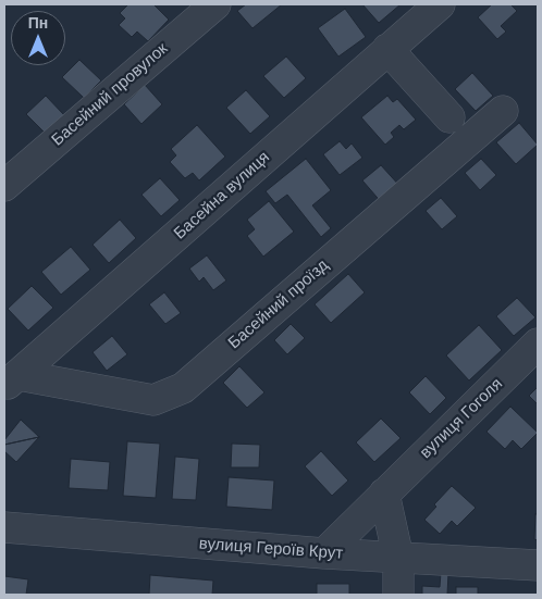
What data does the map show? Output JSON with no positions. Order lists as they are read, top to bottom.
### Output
{
  "streets": {
    "street": [
      "Басейний провулок",
      "Басейна вулиця",
      "Басейний проїзд",
      "вулиця Гоголя",
      "вулиця Героїв Крут"
    ]
  },
  "crossings": [
    ["Басейна вулиця", "Басейний проїзд"],
    ["вулиця Гоголя", "вулиця Героїв Крут"]
  ],
  "north": "top"
}
